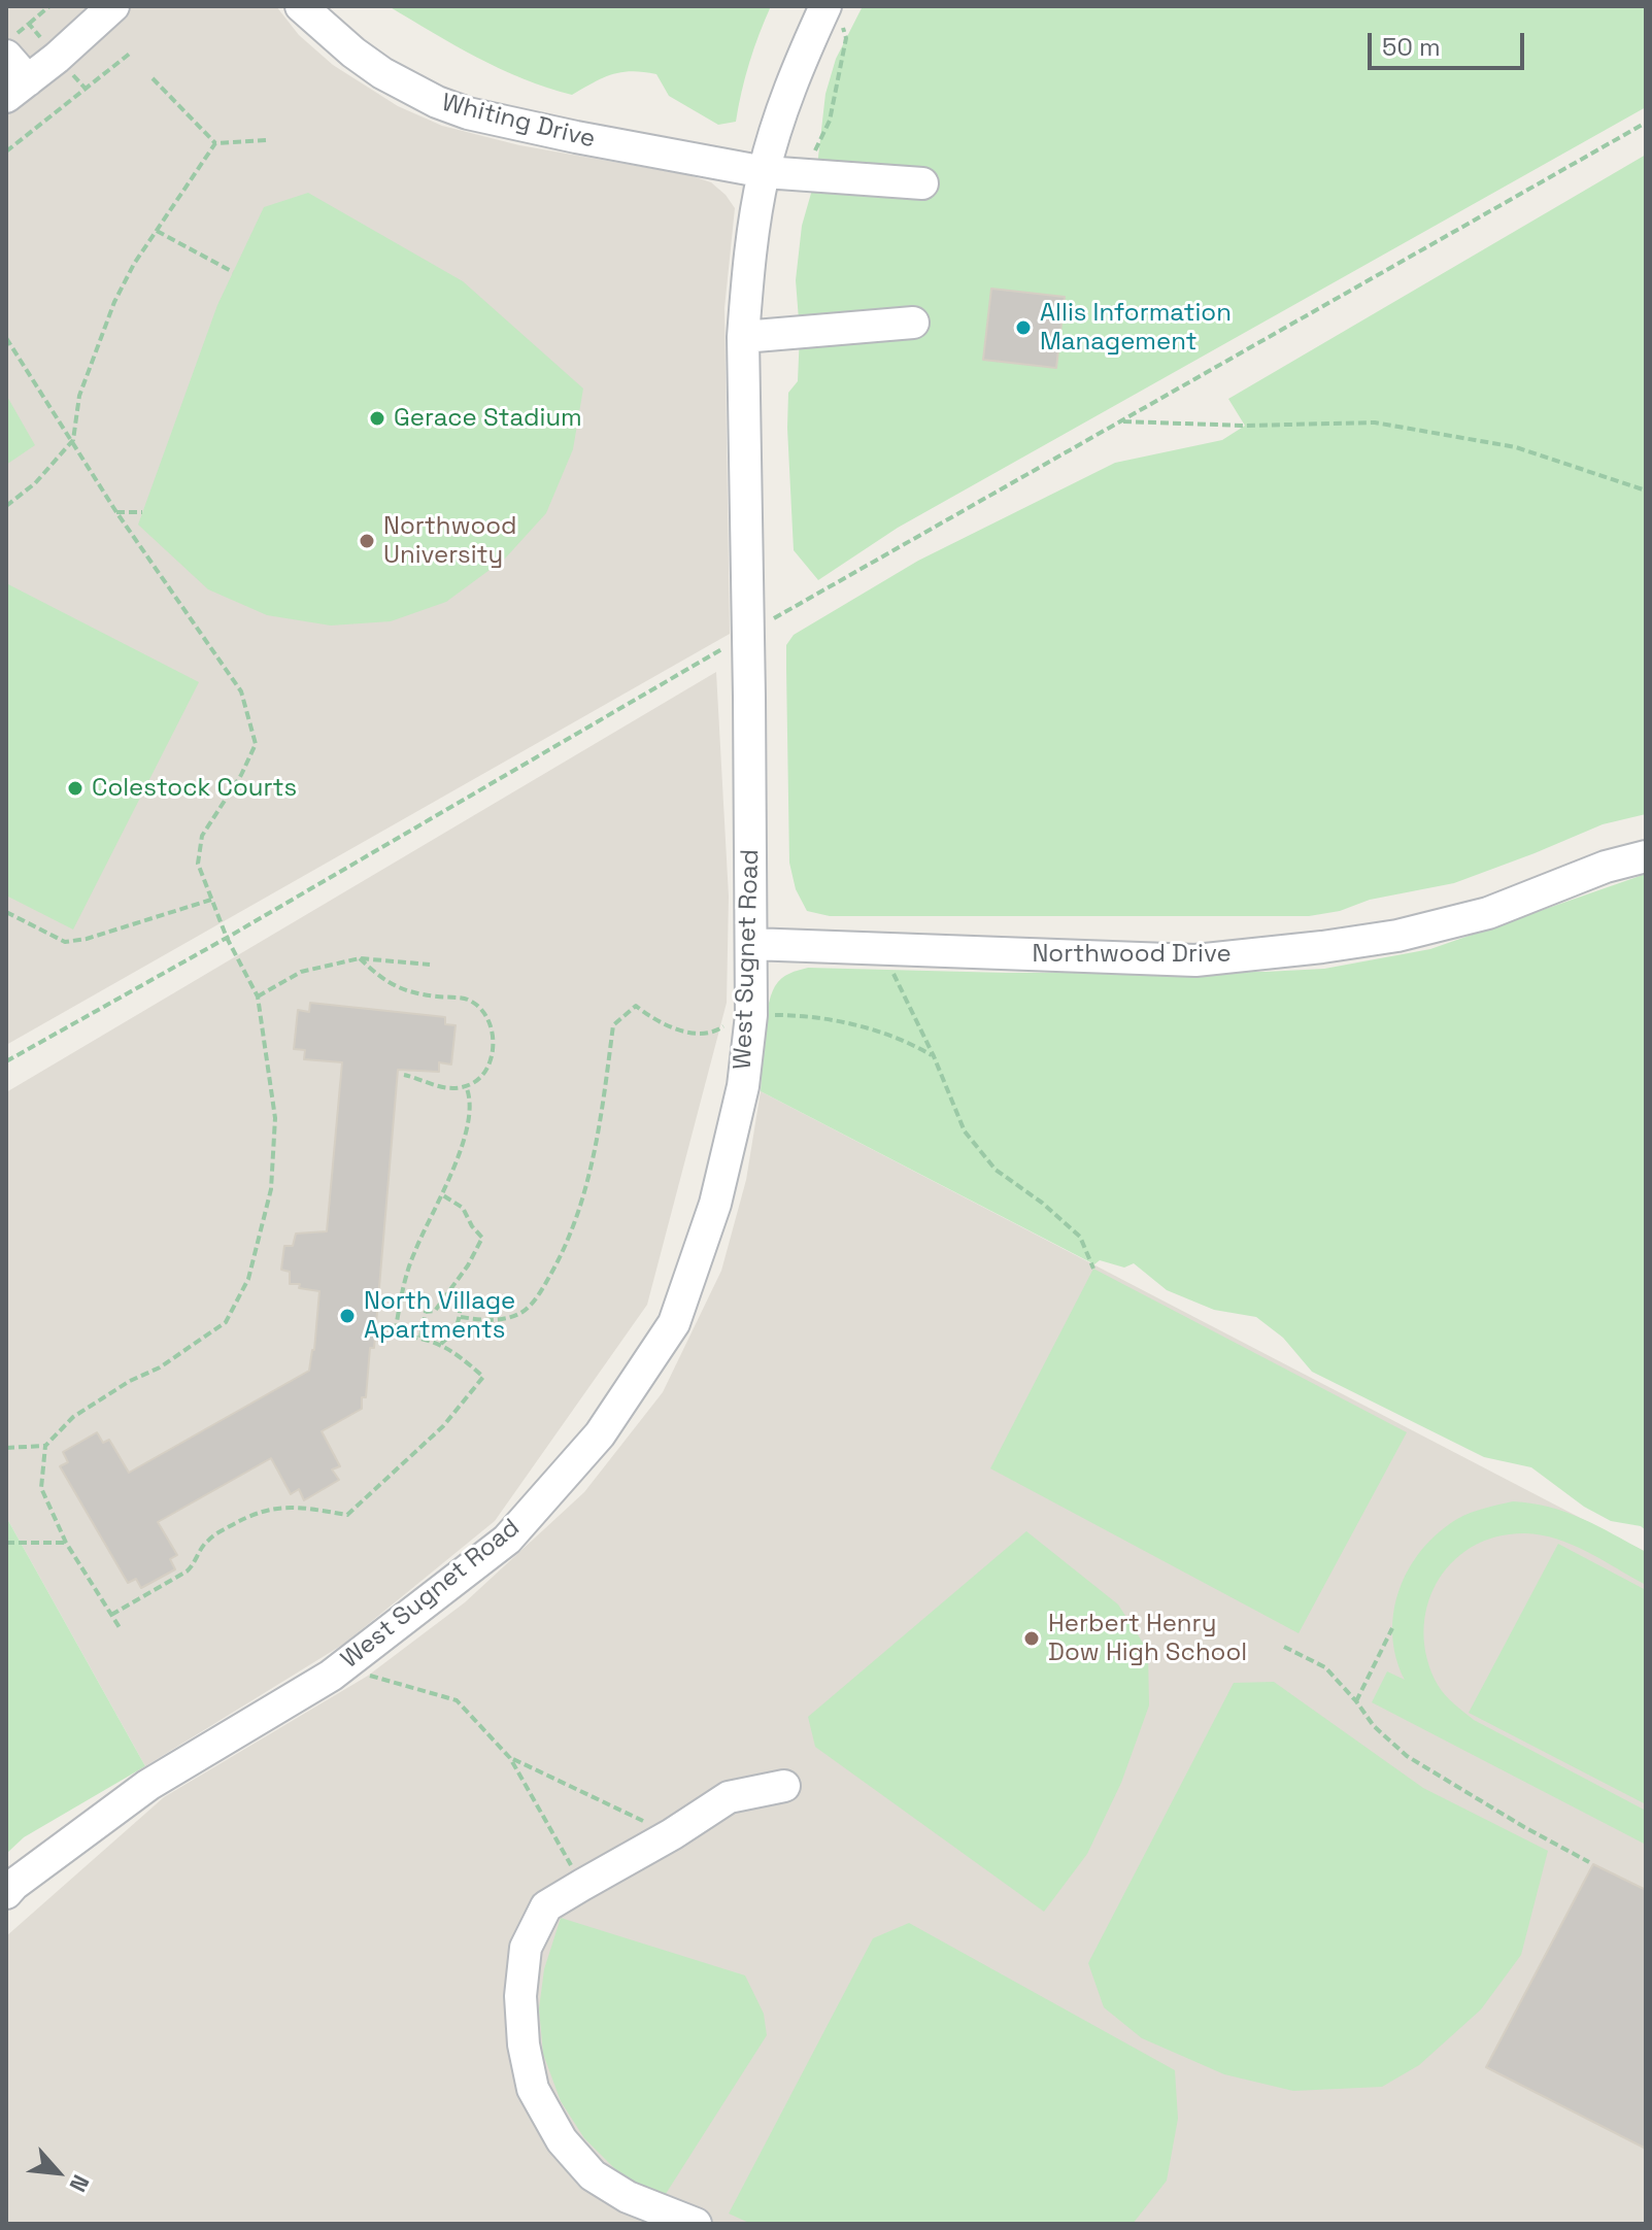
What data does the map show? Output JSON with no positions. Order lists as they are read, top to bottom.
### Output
{
  "streets": {
    "street": ["Whiting Drive", "Northwood Drive", "West Sugnet Road"]
  },
  "crossings": [
    ["Whiting Drive", "West Sugnet Road"],
    ["Northwood Drive", "West Sugnet Road"]
  ],
  "places": [
    "Allis Information Management",
    "Gerace Stadium",
    "Northwood University",
    "Colestock Courts",
    "North Village Apartments",
    "Herbert Henry Dow High School"
  ],
  "scale_bar": "50 m",
  "north": "bottom right"
}
